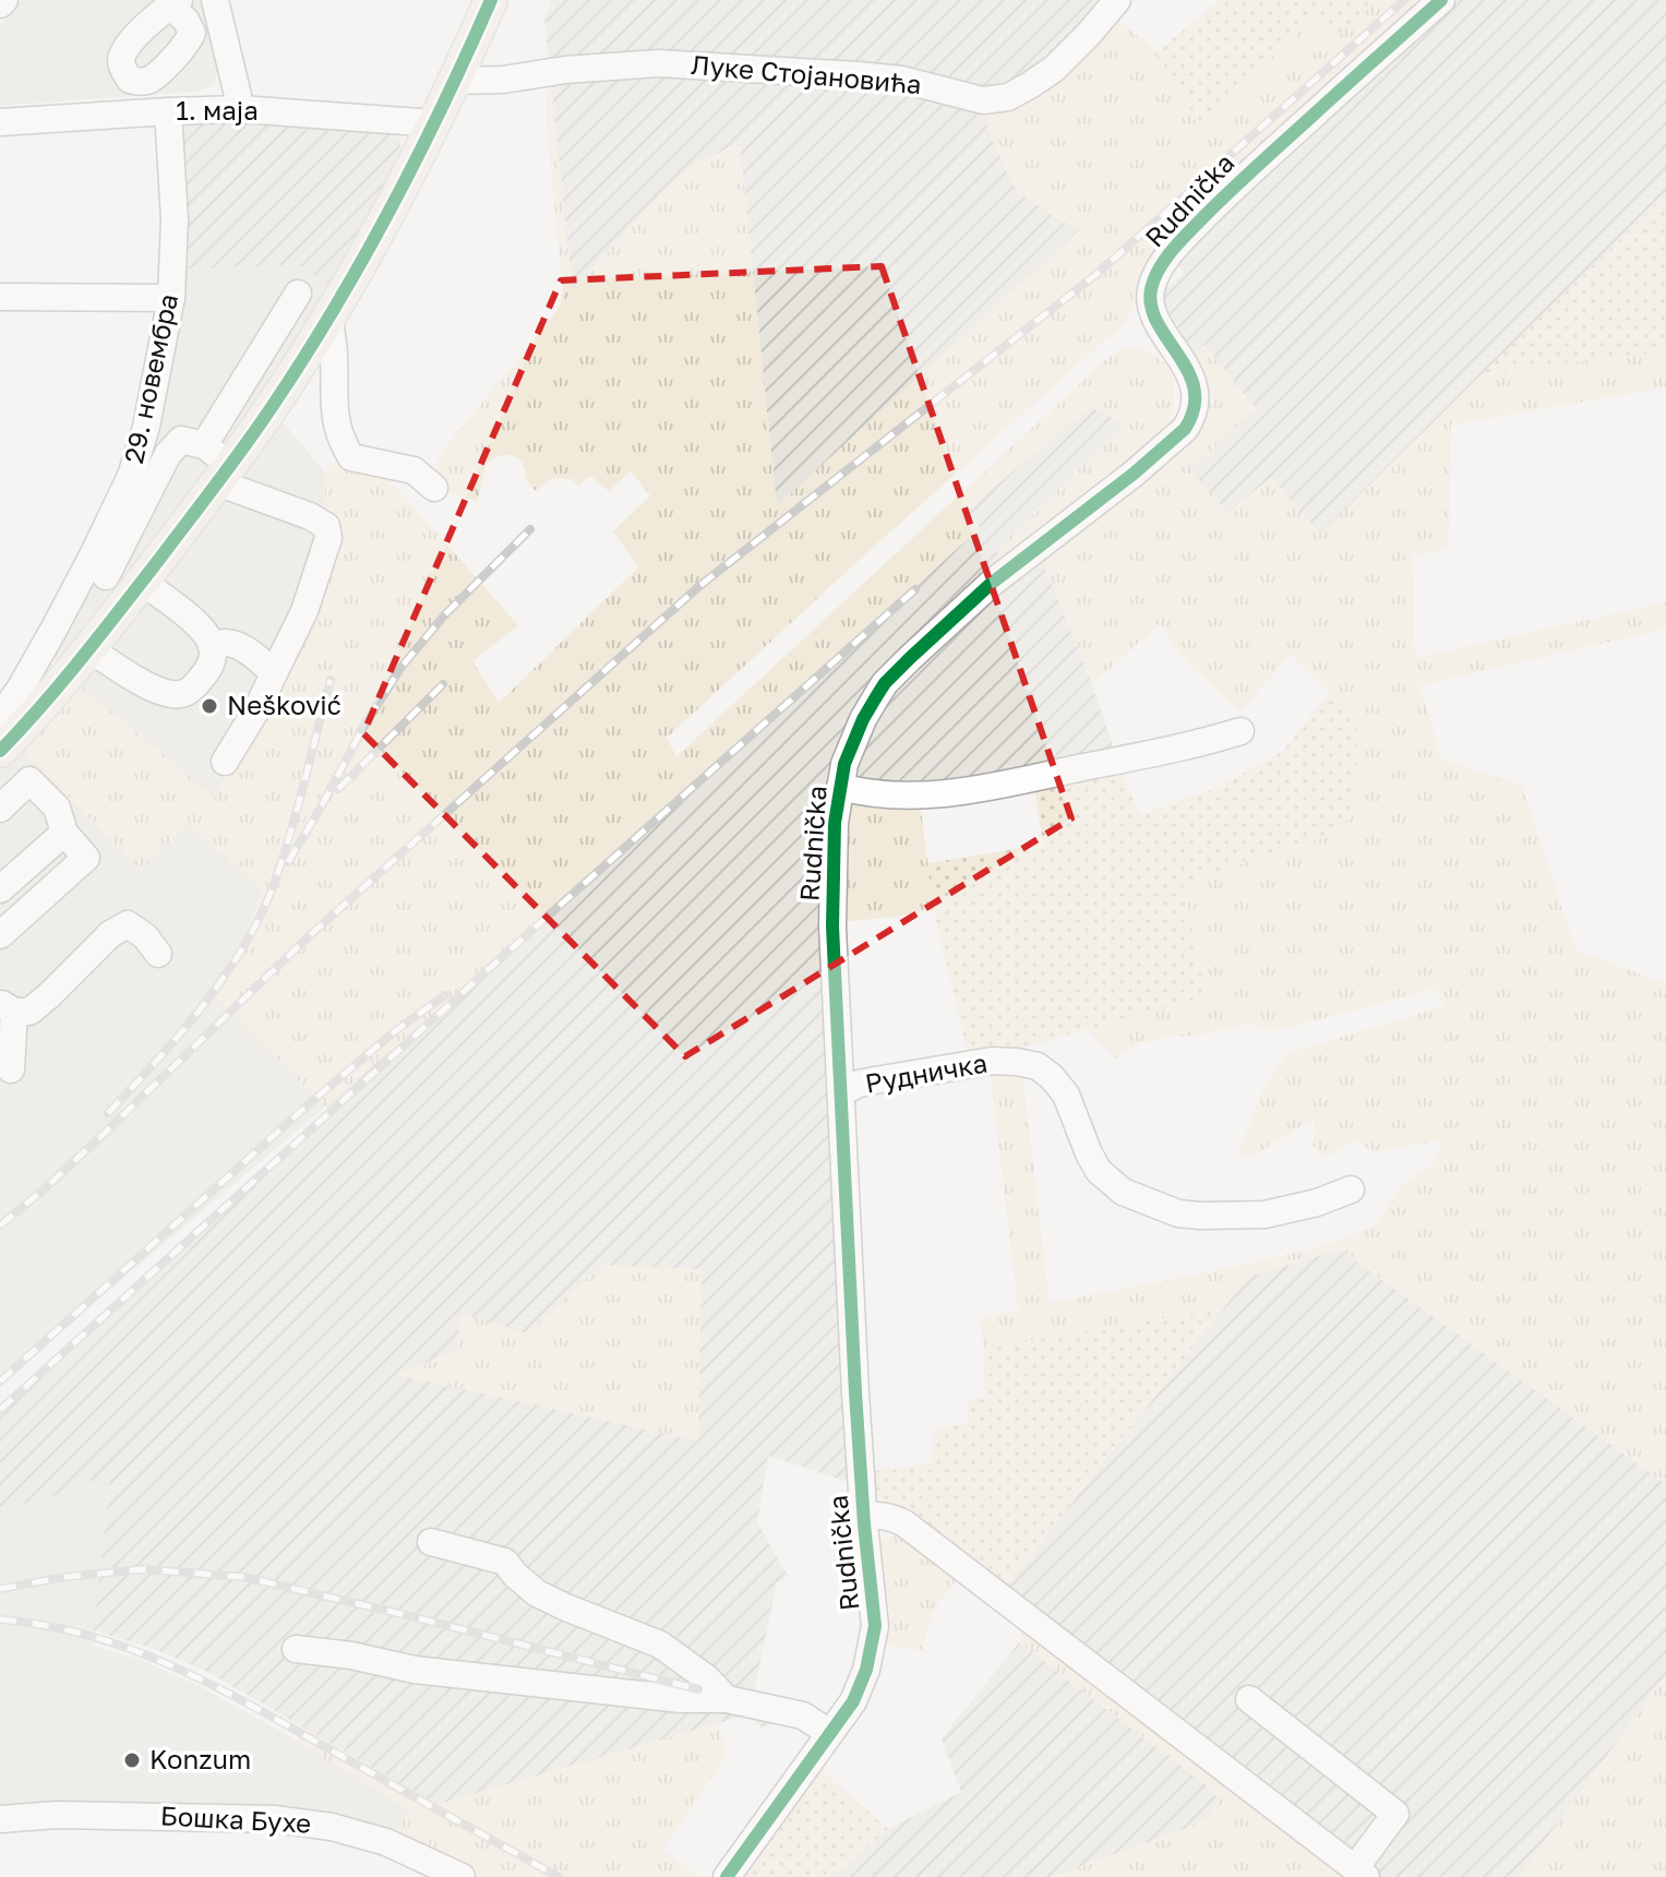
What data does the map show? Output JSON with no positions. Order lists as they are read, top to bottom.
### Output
{
  "streets": {
    "street": [
      "Луке Стојановића",
      "1. маја",
      "Rudnička",
      "29. новембра",
      "Рудничка",
      "Бошка Бухе"
    ]
  },
  "crossings": [
    ["1. маја", "29. новембра"],
    ["Rudnička", "Рудничка"]
  ],
  "places": ["Nešković", "Konzum"]
}
